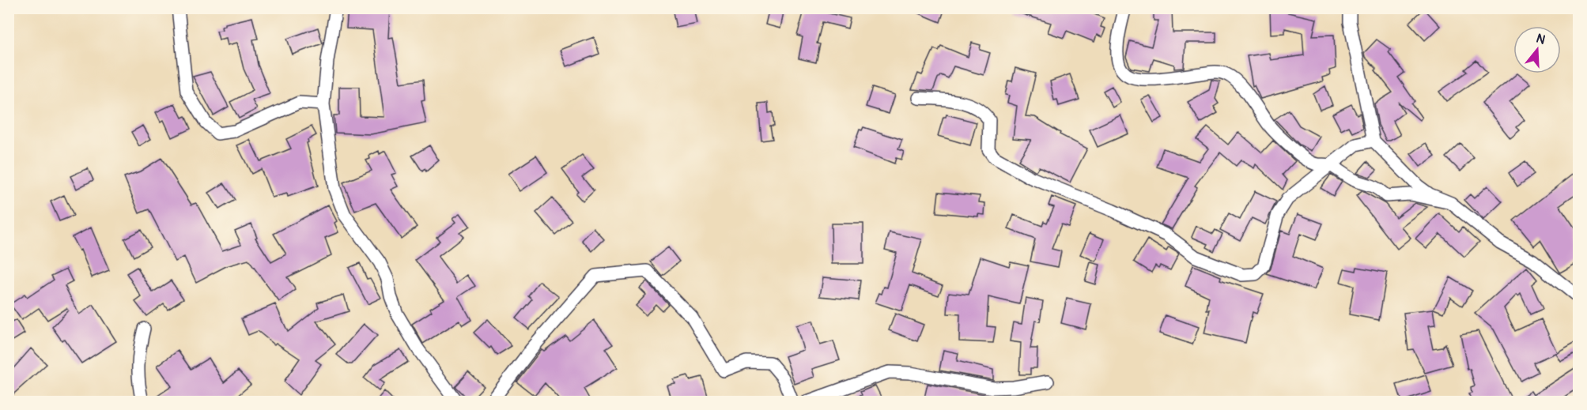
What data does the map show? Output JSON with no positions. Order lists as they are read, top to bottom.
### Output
{
  "north": "top"
}
